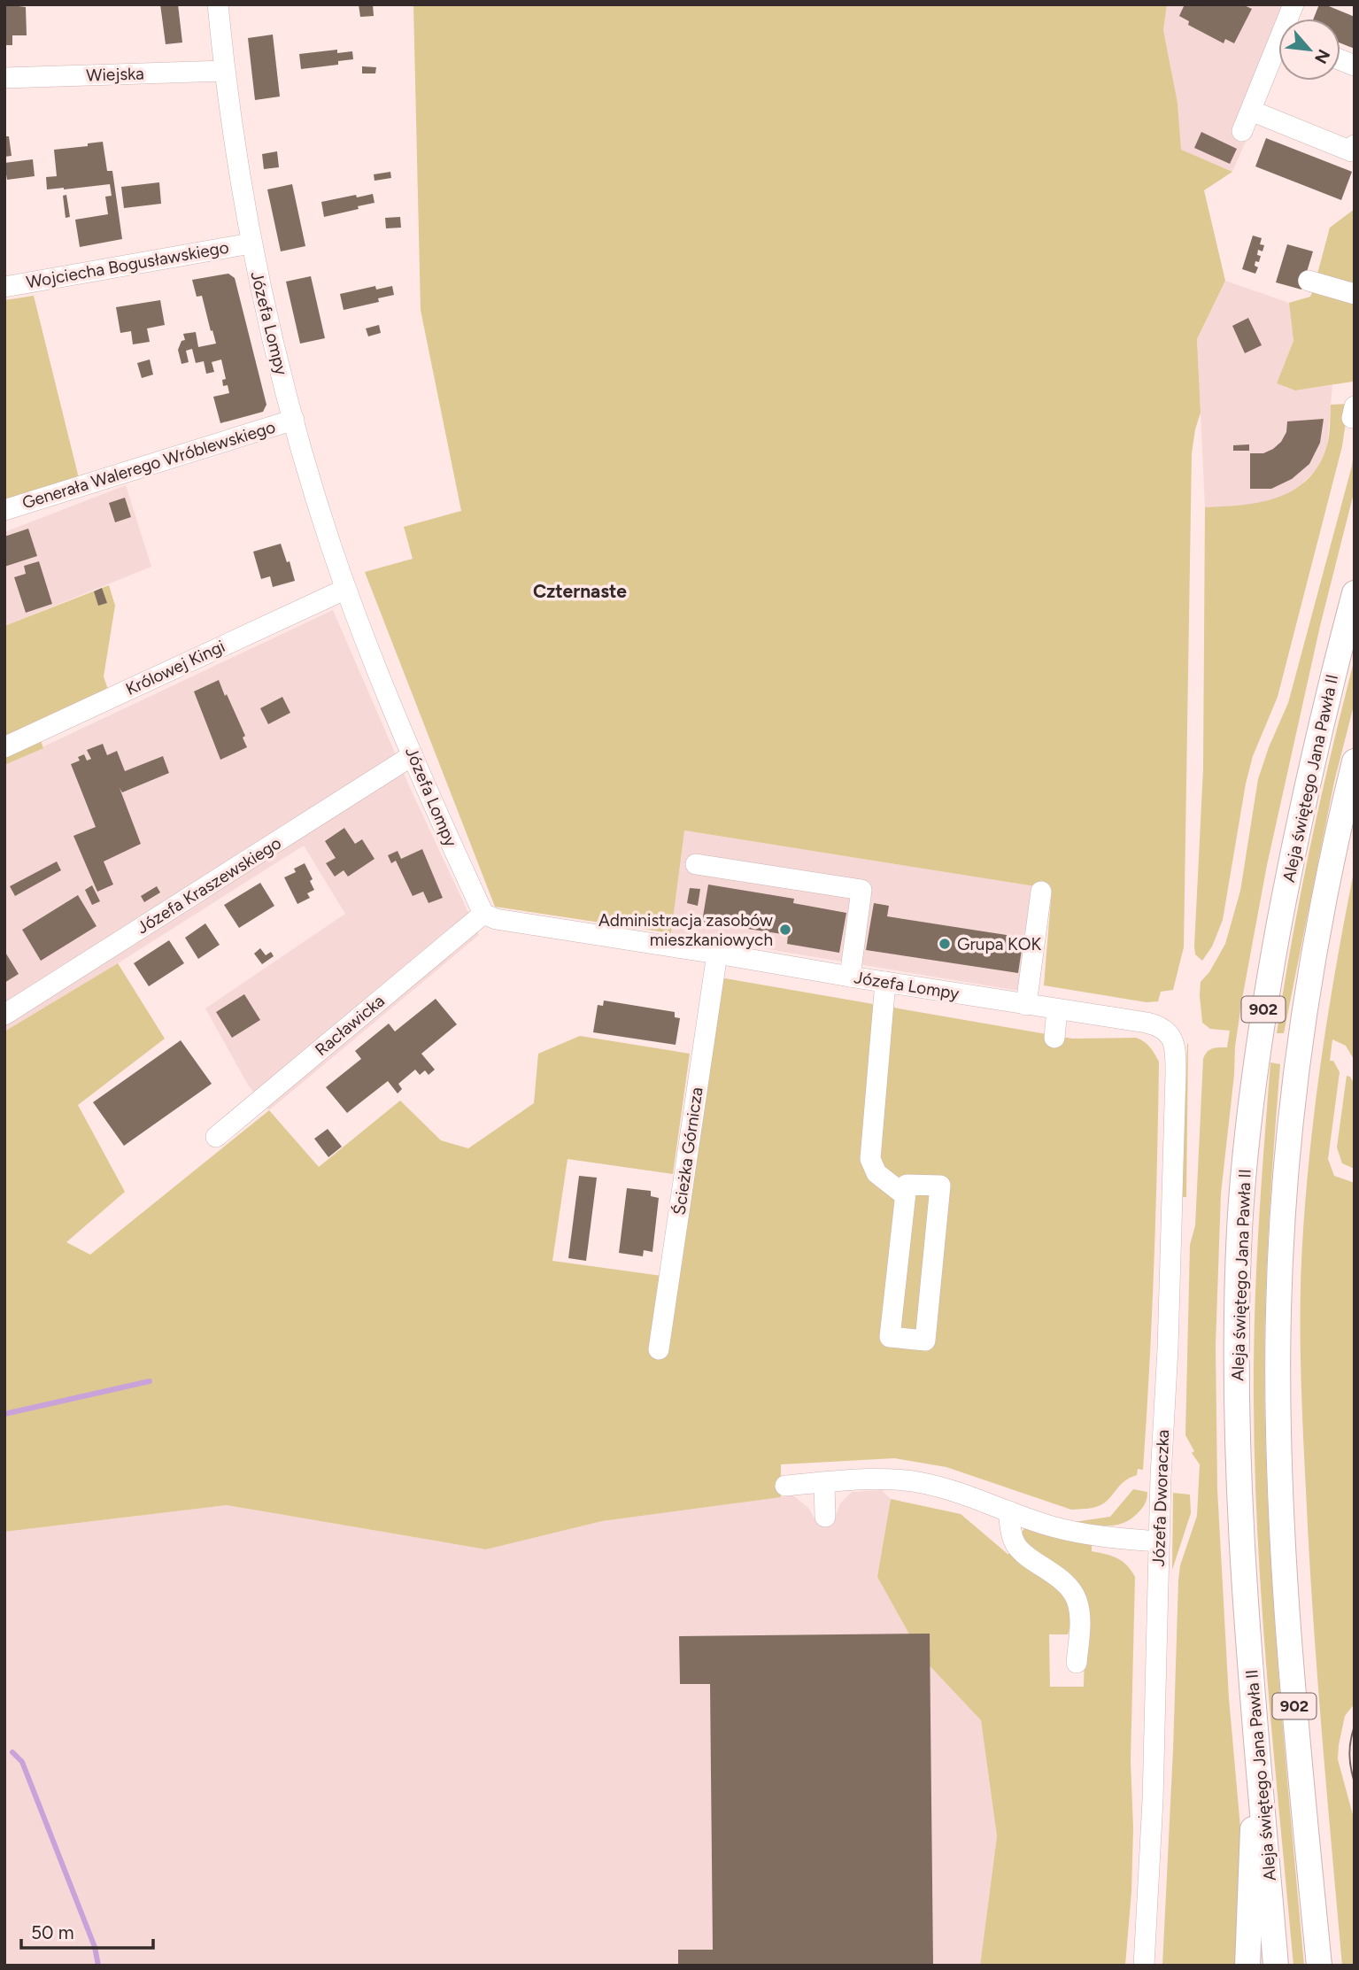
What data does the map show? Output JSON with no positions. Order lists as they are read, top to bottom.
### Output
{
  "streets": {
    "main road": ["Aleja świętego Jana Pawła II", "902"],
    "street": [
      "Wiejska",
      "Wojciecha Bogusławskiego",
      "Józefa Lompy",
      "Generała Walerego Wróblewskiego",
      "Królowej Kingi",
      "Józefa Kraszewskiego",
      "Racławicka",
      "Ścieżka Górnicza",
      "Józefa Dworaczka"
    ]
  },
  "crossings": [
    ["Wiejska", "Józefa Lompy"],
    ["Wojciecha Bogusławskiego", "Józefa Lompy"],
    ["Józefa Lompy", "Generała Walerego Wróblewskiego"],
    ["Józefa Lompy", "Królowej Kingi"],
    ["Józefa Lompy", "Józefa Kraszewskiego"],
    ["Józefa Lompy", "Racławicka"],
    ["Józefa Lompy", "Ścieżka Górnicza"],
    ["Józefa Lompy", "Józefa Dworaczka"]
  ],
  "districts": ["Czternaste"],
  "places": ["Administracja zasobów mieszkaniowych", "Grupa KOK"],
  "scale_bar": "50 m",
  "north": "bottom right"
}
